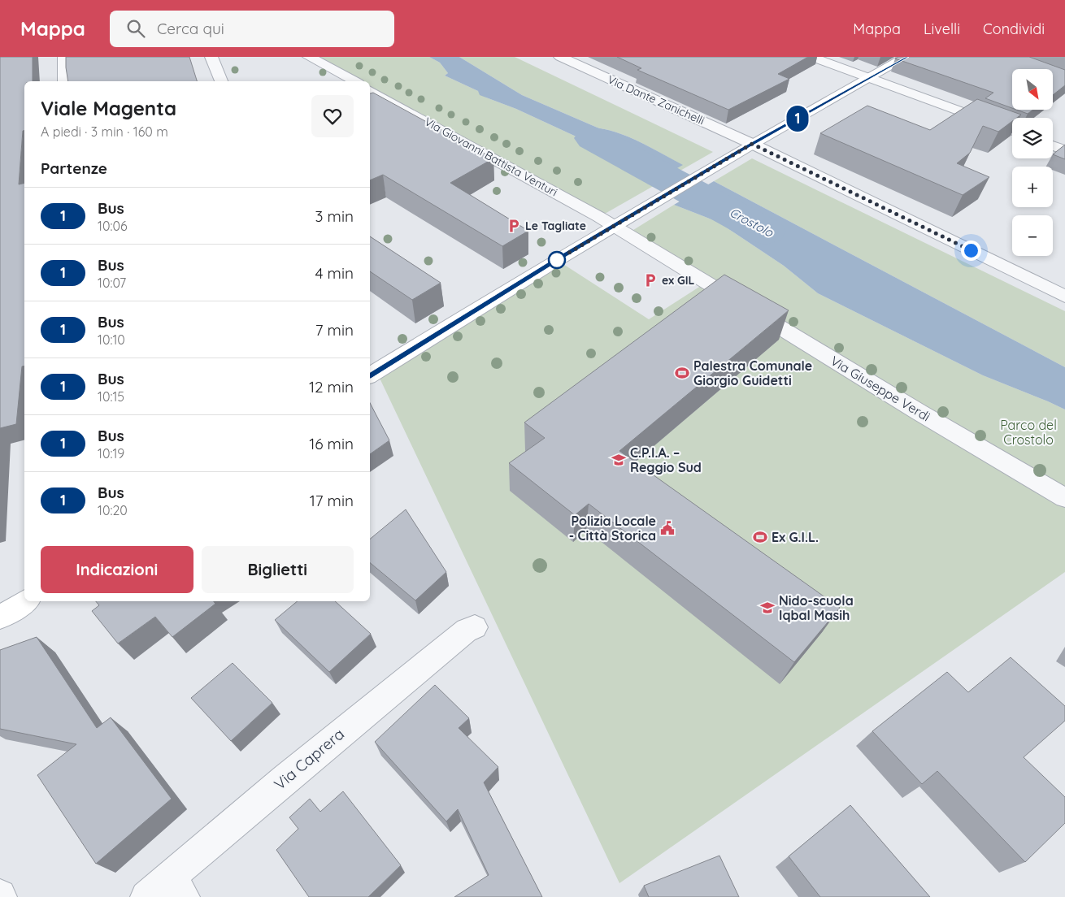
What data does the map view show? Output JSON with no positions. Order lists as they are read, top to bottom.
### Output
{
  "streets": {
    "street": [
      "Via Dante Zanichelli",
      "Via Giovanni Battista Venturi",
      "Via Giuseppe Verdi",
      "Via Caprera"
    ]
  },
  "crossings": [
    ["Via Giovanni Battista Venturi", "Via Giuseppe Verdi"]
  ],
  "water": ["Crostolo"],
  "parks": ["Parco del Crostolo"],
  "places": {
    "parking": ["Le Tagliate", "ex GIL"],
    "sports": ["Palestra Comunale Giorgio Guidetti", "Ex G.I.L."],
    "school or university": ["C.P.I.A. – Reggio Sud", "Nido-scuola Iqbal Masih"],
    "public building": ["Polizia Locale - Città Storica"]
  },
  "lines": ["bus line 1"],
  "north": "bottom right",
  "page": {
    "header": "Mappa",
    "search": "Cerca qui",
    "nav": ["Mappa", "Livelli", "Condividi"],
    "on_map": "1",
    "map_buttons": ["+", "−"],
    "heading": [
      ["Viale Magenta", "A piedi · 3 min · 160 m"],
      "Partenze"
    ],
    "list": [
      {
        "mark": "1",
        "name": "Bus",
        "note": "10:06",
        "value": "3 min"
      },
      {
        "mark": "1",
        "name": "Bus",
        "note": "10:07",
        "value": "4 min"
      },
      {
        "mark": "1",
        "name": "Bus",
        "note": "10:10",
        "value": "7 min"
      },
      {
        "mark": "1",
        "name": "Bus",
        "note": "10:15",
        "value": "12 min"
      },
      {
        "mark": "1",
        "name": "Bus",
        "note": "10:19",
        "value": "16 min"
      },
      {
        "mark": "1",
        "name": "Bus",
        "note": "10:20",
        "value": "17 min"
      }
    ],
    "buttons": ["Indicazioni", "Biglietti"]
  }
}
